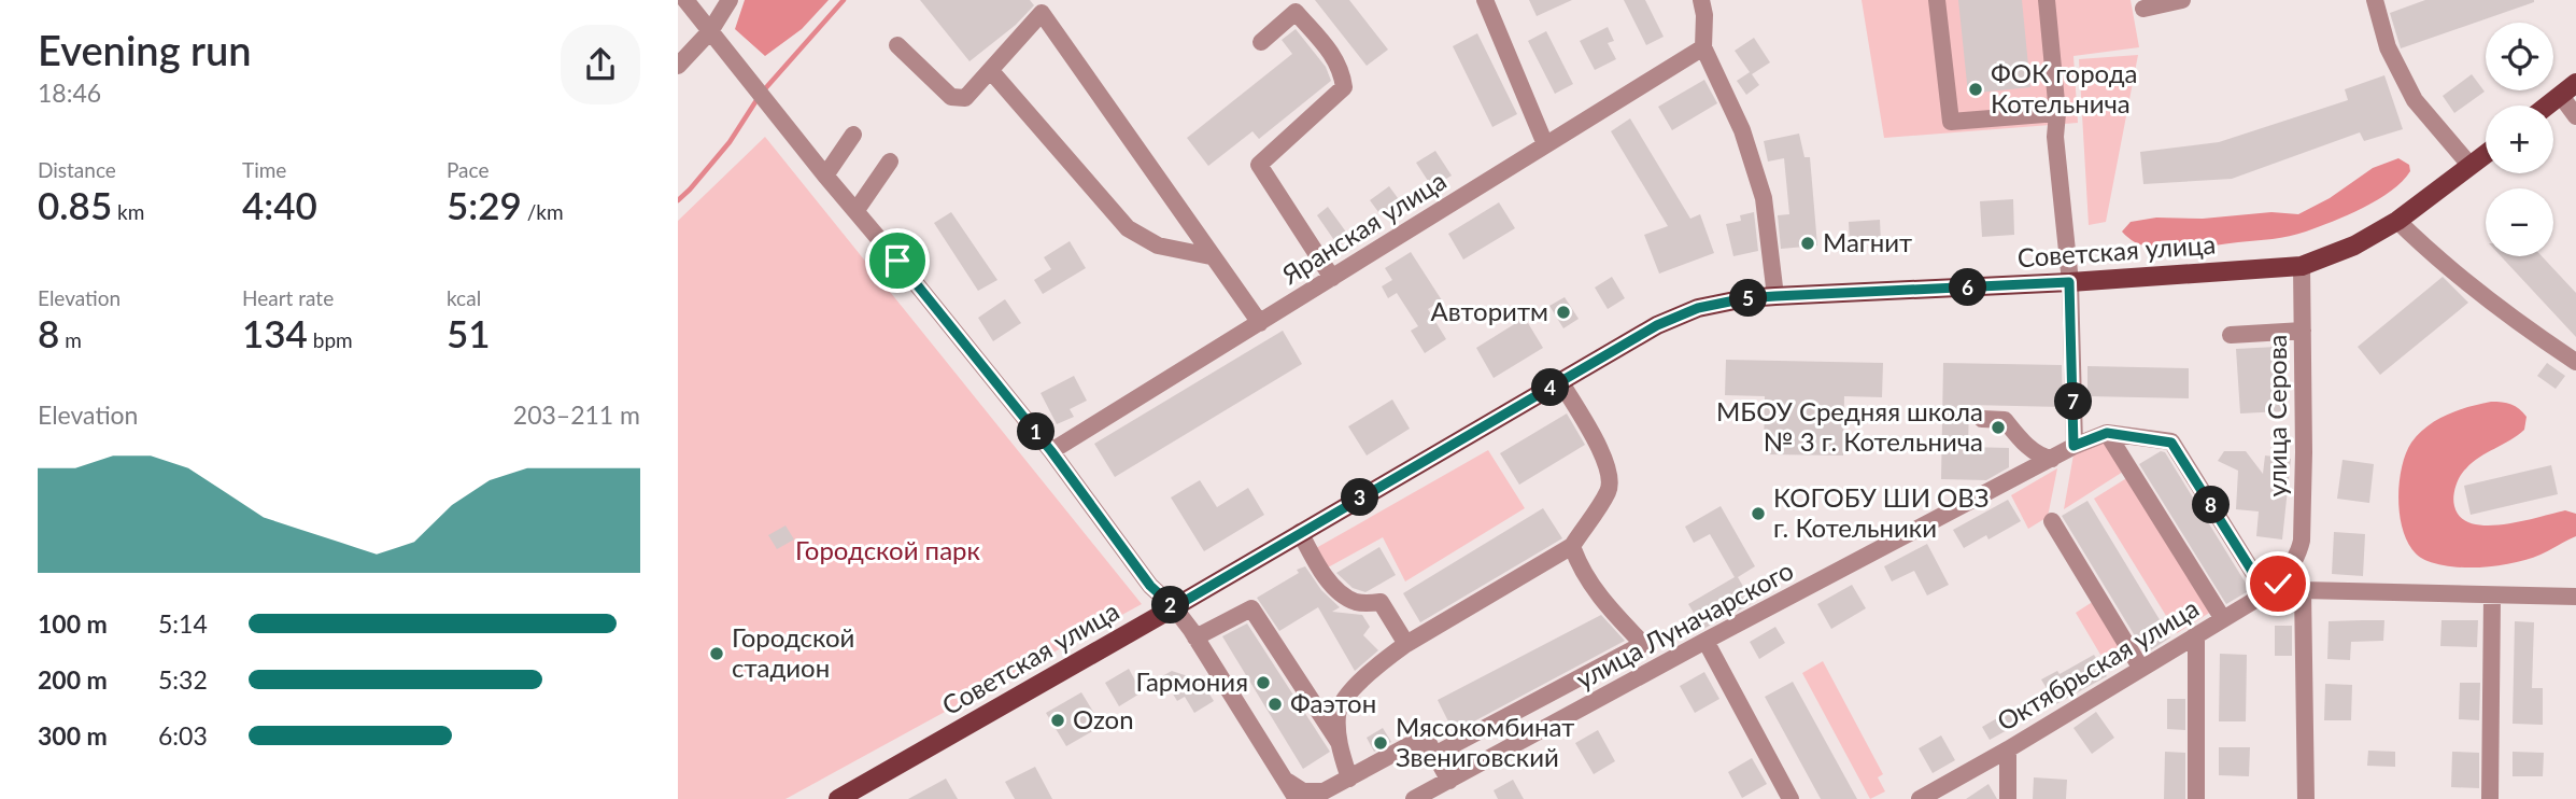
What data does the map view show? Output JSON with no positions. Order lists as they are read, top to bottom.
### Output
{
  "streets": {
    "main road": ["Советская улица"],
    "street": [
      "Яранская улица",
      "улица Серова",
      "улица Луначарского",
      "Октябрьская улица"
    ]
  },
  "crossings": [
    ["Советская улица", "улица Серова"],
    ["улица Серова", "Октябрьская улица"]
  ],
  "parks": ["Городской парк"],
  "places": [
    "ФОК города Котельнича",
    "Магнит",
    "Авторитм",
    "МБОУ Средняя школа № 3 г. Котельнича",
    "КОГОБУ ШИ ОВЗ г. Котельники",
    "Городской стадион",
    "Гармония",
    "Фаэтон",
    "Ozon",
    "Мясокомбинат Звениговский"
  ],
  "page": {
    "heading": ["Evening run", "18:46"],
    "map_buttons": ["+", "−"],
    "stats": [
      ["Distance", "0.85 km"],
      ["Time", "4:40"],
      ["Pace", "5:29 /km"],
      ["Elevation", "8 m"],
      ["Heart rate", "134 bpm"],
      ["kcal", "51"]
    ],
    "pins": [
      "6",
      "5",
      "4",
      "7",
      "1",
      "3",
      "8",
      "2"
    ],
    "chart": ["Elevation", "203–211 m"],
    "list": [
      {
        "name": "100 m",
        "note": "5:14"
      },
      {
        "name": "200 m",
        "note": "5:32"
      },
      {
        "name": "300 m",
        "note": "6:03"
      }
    ]
  }
}
